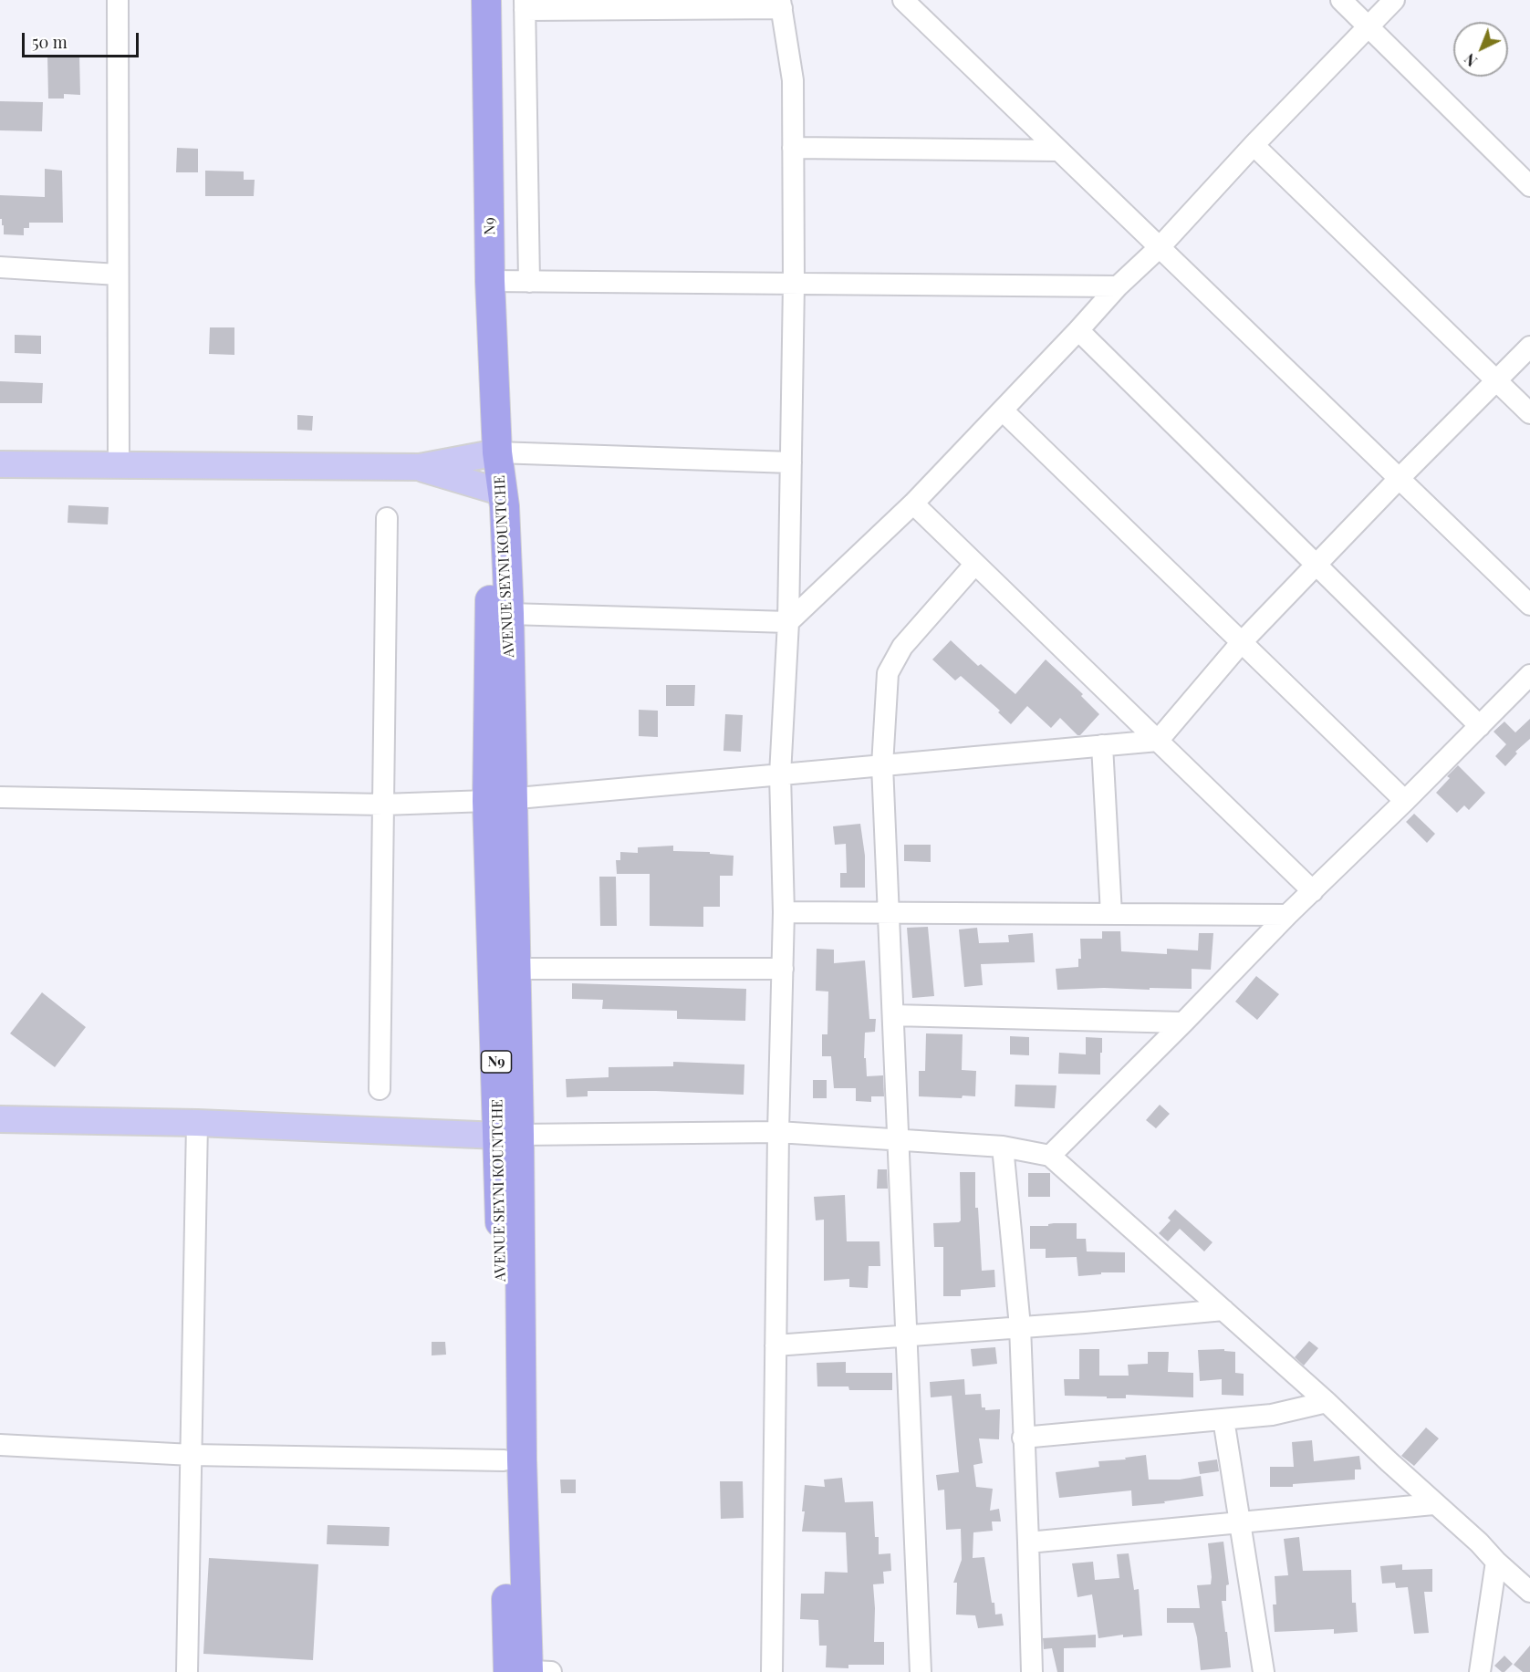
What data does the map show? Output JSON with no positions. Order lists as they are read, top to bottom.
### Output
{
  "streets": {
    "highway": ["N9", "AVENUE SEYNI KOUNTCHE"]
  },
  "crossings": [
    ["N9", "AVENUE SEYNI KOUNTCHE"]
  ],
  "scale_bar": "50 m",
  "north": "bottom left"
}
